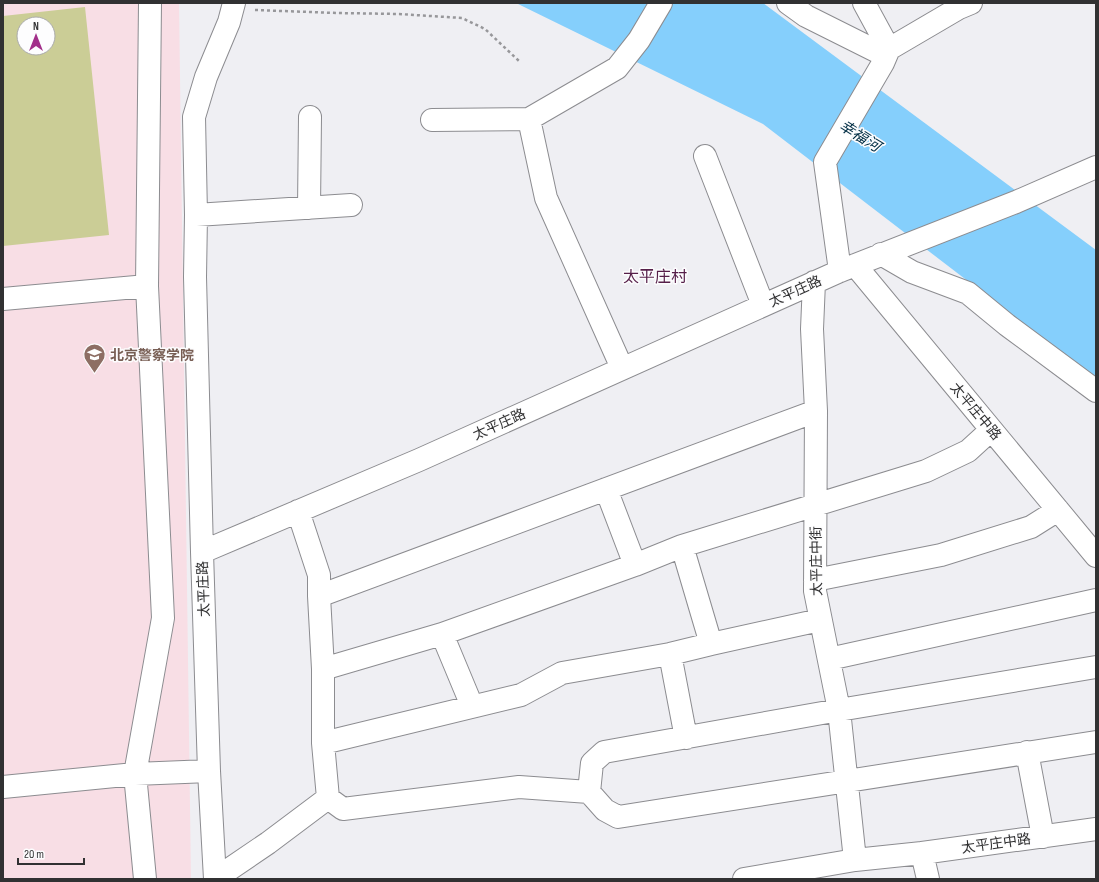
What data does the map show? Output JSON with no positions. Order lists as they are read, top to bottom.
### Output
{
  "streets": {
    "street": ["太平庄路", "太平庄中路", "太平庄中街"]
  },
  "crossings": [
    ["太平庄路", "太平庄中路"],
    ["太平庄路", "太平庄中街"],
    ["太平庄中路", "太平庄中街"]
  ],
  "districts": ["太平庄村"],
  "water": ["幸福河"],
  "places": {
    "school or university": ["北京警察学院"]
  },
  "scale_bar": "20 m",
  "north": "top"
}
